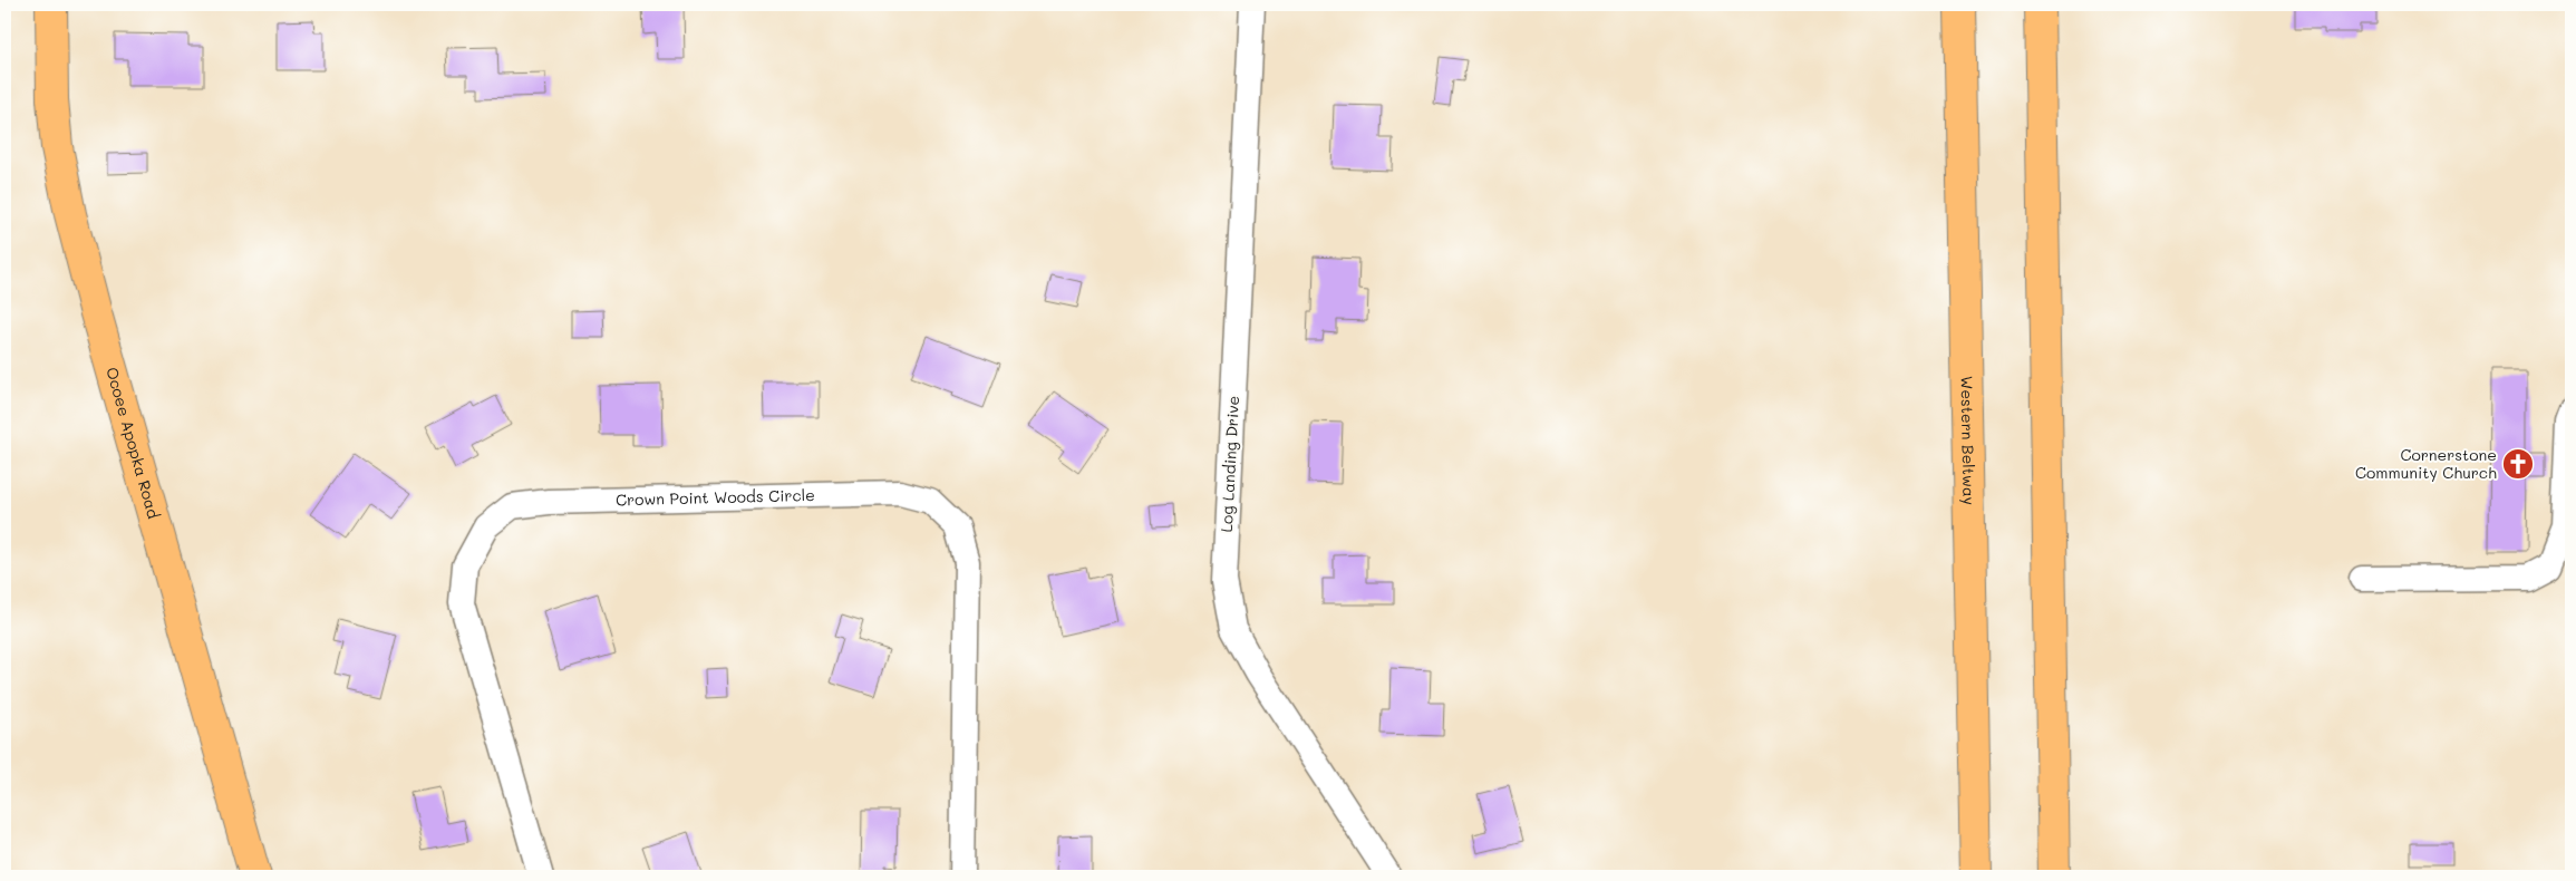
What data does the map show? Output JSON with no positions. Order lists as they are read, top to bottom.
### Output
{
  "streets": {
    "main road": ["Western Beltway", "Ocoee Apopka Road"],
    "street": ["Log Landing Drive", "Crown Point Woods Circle"]
  },
  "places": {
    "church": ["Cornerstone Community Church"]
  }
}
